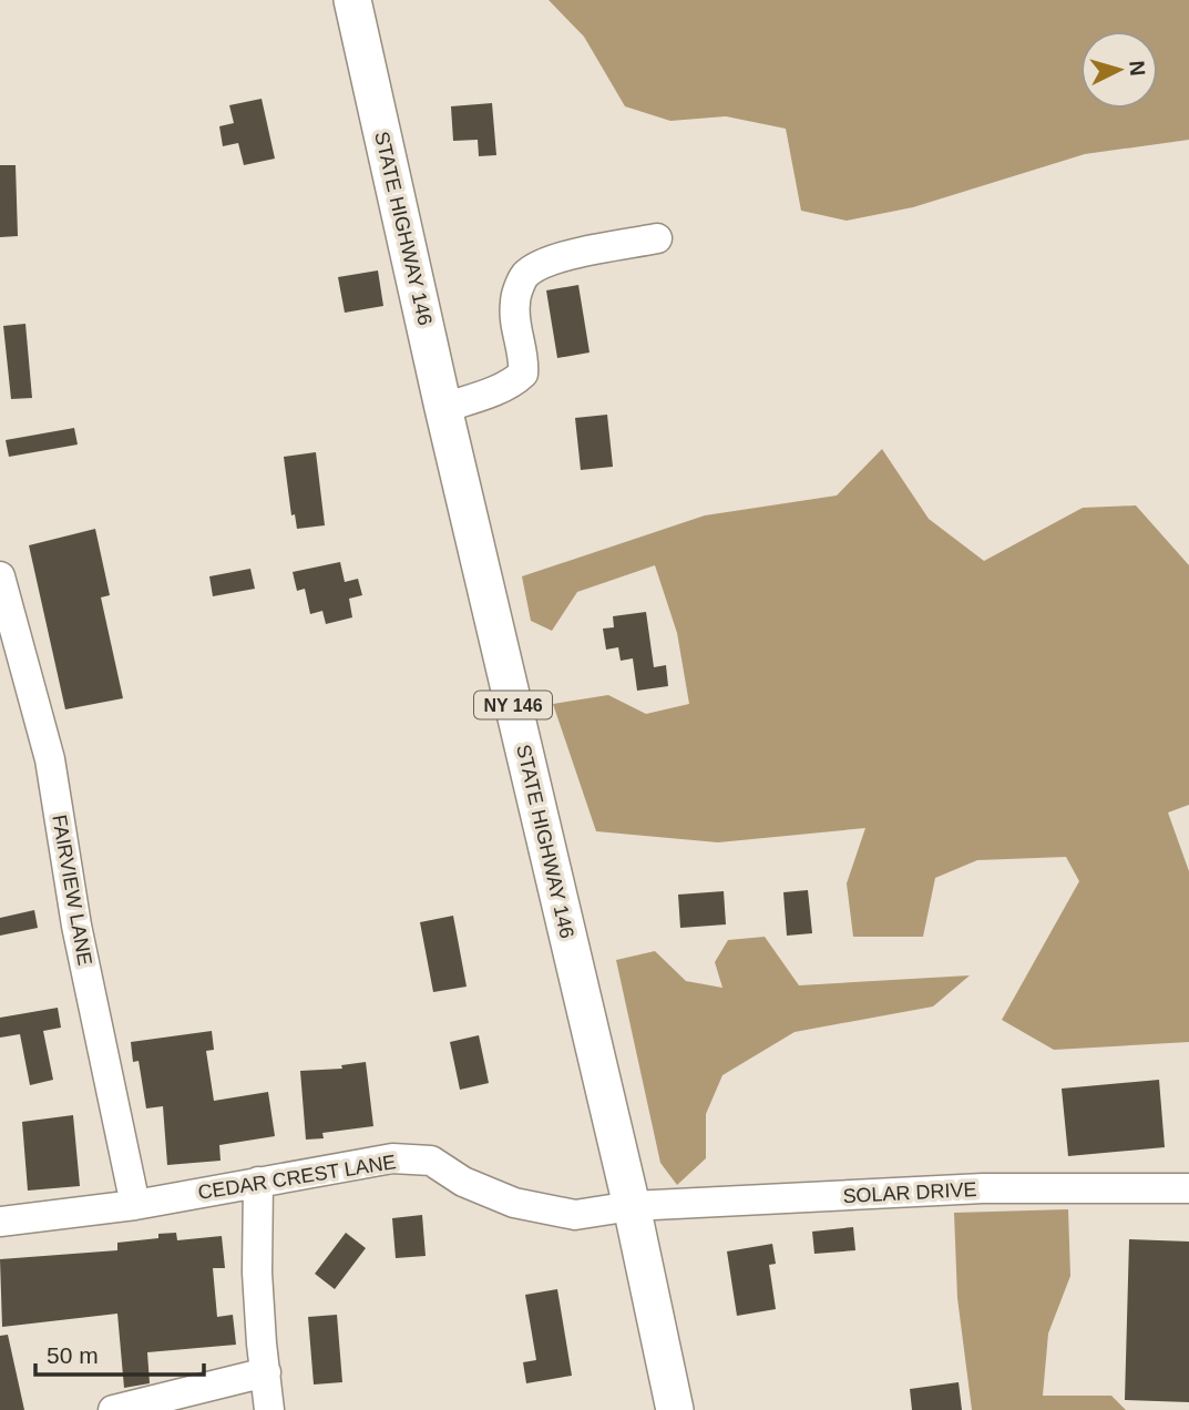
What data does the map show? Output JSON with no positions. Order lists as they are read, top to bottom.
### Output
{
  "streets": {
    "main road": ["STATE HIGHWAY 146", "NY 146"],
    "street": ["FAIRVIEW LANE", "CEDAR CREST LANE", "SOLAR DRIVE"]
  },
  "crossings": [
    ["STATE HIGHWAY 146", "CEDAR CREST LANE"],
    ["STATE HIGHWAY 146", "SOLAR DRIVE"],
    ["FAIRVIEW LANE", "CEDAR CREST LANE"],
    ["CEDAR CREST LANE", "SOLAR DRIVE"]
  ],
  "scale_bar": "50 m",
  "north": "right"
}
